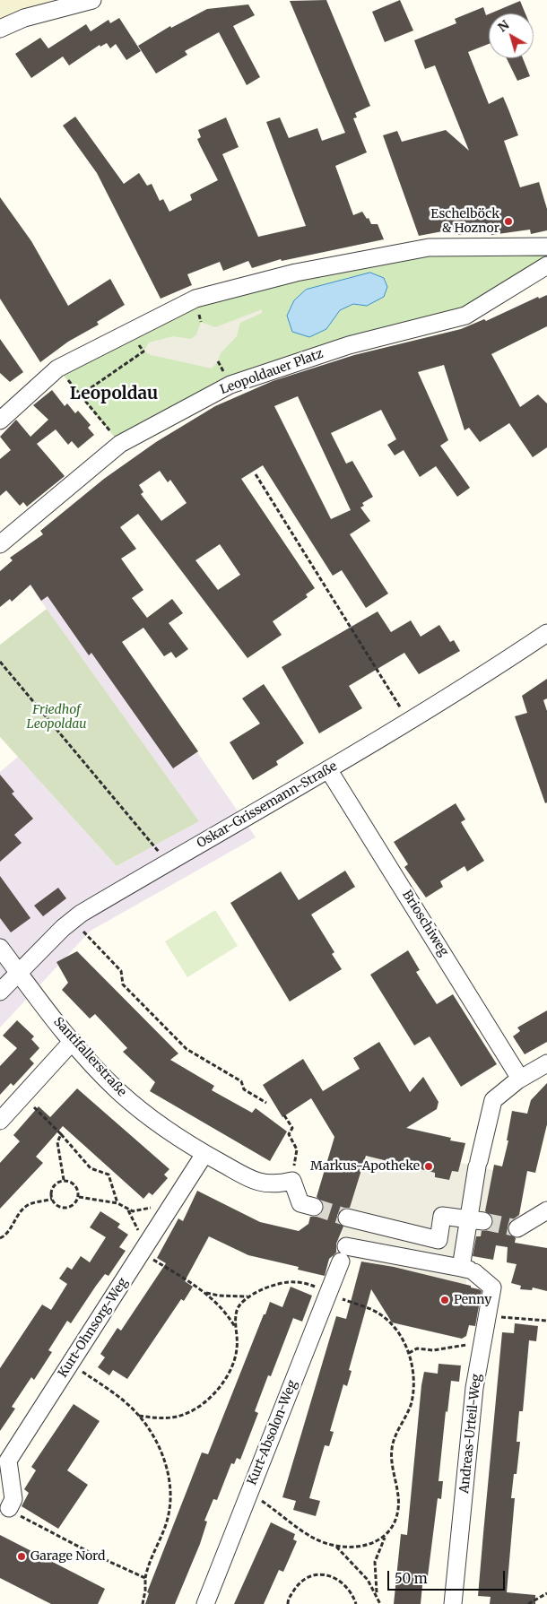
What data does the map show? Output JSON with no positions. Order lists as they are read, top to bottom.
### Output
{
  "streets": {
    "street": [
      "Leopoldauer Platz",
      "Oskar-Grissemann-Straße",
      "Brioschiweg",
      "Santifallerstraße",
      "Kurt-Ohnsorg-Weg",
      "Kurt-Absolon-Weg",
      "Andreas-Urteil-Weg"
    ]
  },
  "crossings": [
    ["Oskar-Grissemann-Straße", "Brioschiweg"],
    ["Oskar-Grissemann-Straße", "Santifallerstraße"],
    ["Santifallerstraße", "Kurt-Ohnsorg-Weg"]
  ],
  "districts": ["Leopoldau"],
  "parks": ["Friedhof Leopoldau"],
  "places": [
    "Eschelböck & Hoznor",
    "Markus-Apotheke",
    "Penny",
    "Garage Nord"
  ],
  "scale_bar": "50 m",
  "north": "top left"
}
